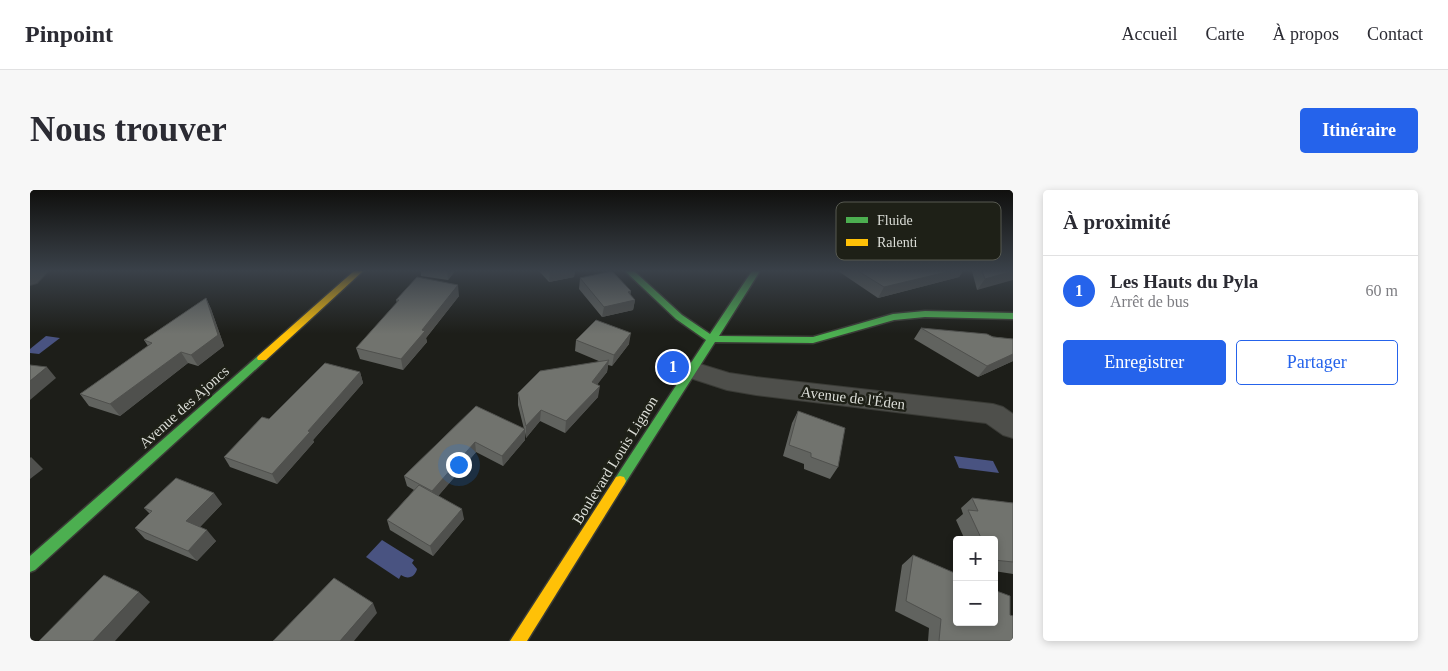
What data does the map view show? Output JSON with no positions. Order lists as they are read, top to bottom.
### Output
{
  "streets": {
    "street": ["Avenue de l'Éden", "Avenue des Ajoncs", "Boulevard Louis Lignon"]
  },
  "crossings": [
    ["Avenue de l'Éden", "Boulevard Louis Lignon"]
  ],
  "legend": ["Fluide", "Ralenti"],
  "page": {
    "header": "Pinpoint",
    "nav": [
      "Accueil",
      "Carte",
      "À propos",
      "Contact"
    ],
    "buttons": [
      "Itinéraire",
      ["Enregistrer", "Partager"]
    ],
    "title": "Nous trouver",
    "heading": "À proximité",
    "list": [
      {
        "mark": "1",
        "name": "Les Hauts du Pyla",
        "note": "Arrêt de bus",
        "value": "60 m"
      }
    ],
    "pins": "1",
    "map_buttons": ["+", "−"]
  }
}
